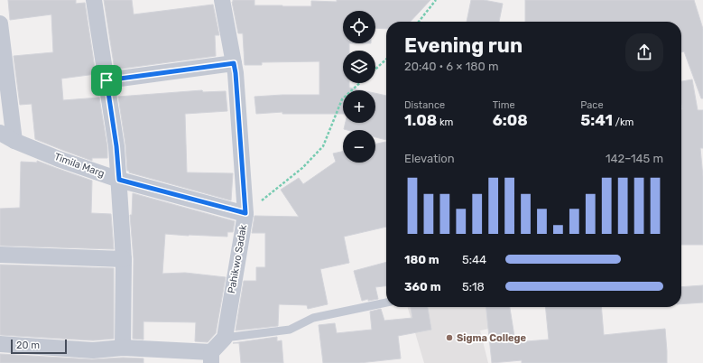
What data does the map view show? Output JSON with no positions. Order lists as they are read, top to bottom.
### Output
{
  "streets": {
    "street": ["Timila Marg", "Pahikwo Sadak"]
  },
  "crossings": [
    ["Timila Marg", "Pahikwo Sadak"]
  ],
  "places": ["Sigma College"],
  "scale_bar": "20 m",
  "page": {
    "map_buttons": ["+", "−"],
    "heading": ["Evening run", "20:40 · 6 × 180 m"],
    "stats": [
      ["Distance", "1.08 km"],
      ["Time", "6:08"],
      ["Pace", "5:41 /km"]
    ],
    "chart": ["Elevation", "142–145 m"],
    "list": [
      {
        "name": "180 m",
        "note": "5:44"
      },
      {
        "name": "360 m",
        "note": "5:18"
      }
    ],
    "scale": "20 m"
  }
}
